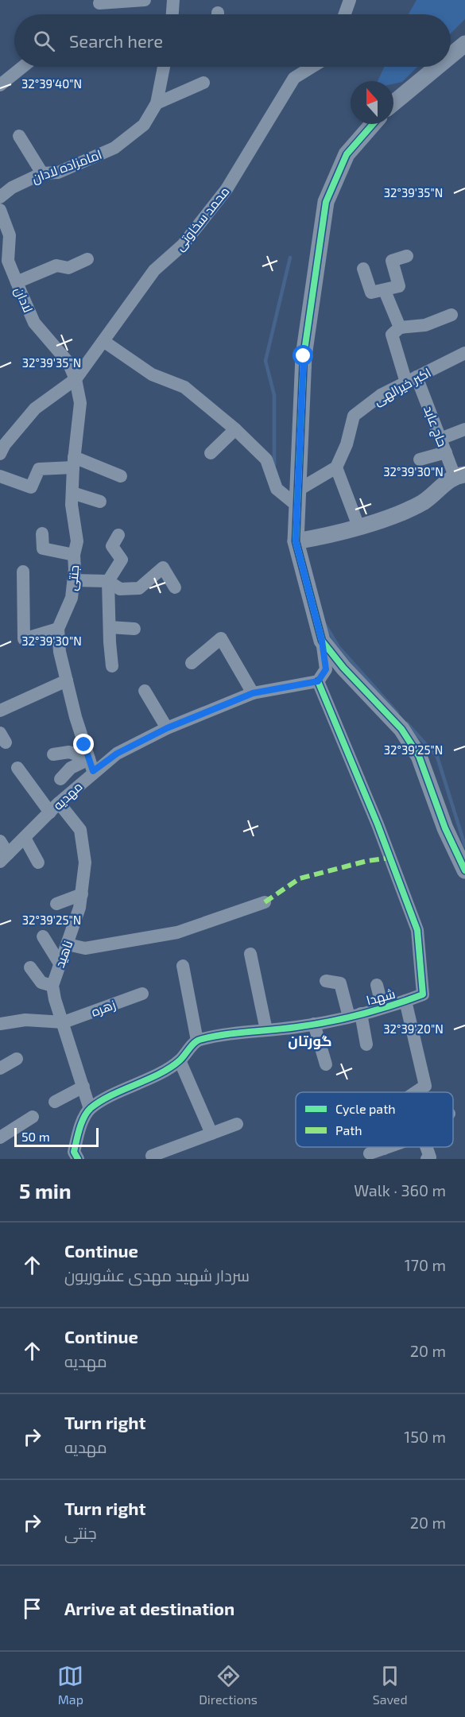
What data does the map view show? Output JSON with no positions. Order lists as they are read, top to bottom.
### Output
{
  "streets": {
    "street": [
      "امامزاده لادان",
      "محمد سخاوتی",
      "لادان",
      "اکبر خیرالهی",
      "حاج عابد",
      "جنتی",
      "مهدیه",
      "ناهید",
      "شهدا",
      "زهره"
    ]
  },
  "crossings": [
    ["محمد سخاوتی", "لادان"],
    ["محمد سخاوتی", "جنتی"],
    ["لادان", "جنتی"],
    ["اکبر خیرالهی", "حاج عابد"],
    ["جنتی", "مهدیه"],
    ["مهدیه", "ناهید"],
    ["مهدیه", "شهدا"],
    ["ناهید", "زهره"]
  ],
  "districts": ["گورتان"],
  "legend": ["Cycle path", "Path"],
  "scale_bar": "50 m",
  "north": "top",
  "page": {
    "search": "Search here",
    "scale": "50 m",
    "heading": ["5 min", "Walk · 360 m"],
    "list": [
      ["Continue", "سردار شهید مهدی عشوریون", "170 m"],
      ["Continue", "مهدیه", "20 m"],
      ["Turn right", "مهدیه", "150 m"],
      ["Turn right", "جنتی", "20 m"],
      "Arrive at destination"
    ],
    "nav": ["Map", "Directions", "Saved"]
  },
  "coordinates": [
    "32°39'40\"N",
    "32°39'35\"N",
    "32°39'30\"N",
    "32°39'25\"N",
    "32°39'20\"N"
  ]
}
